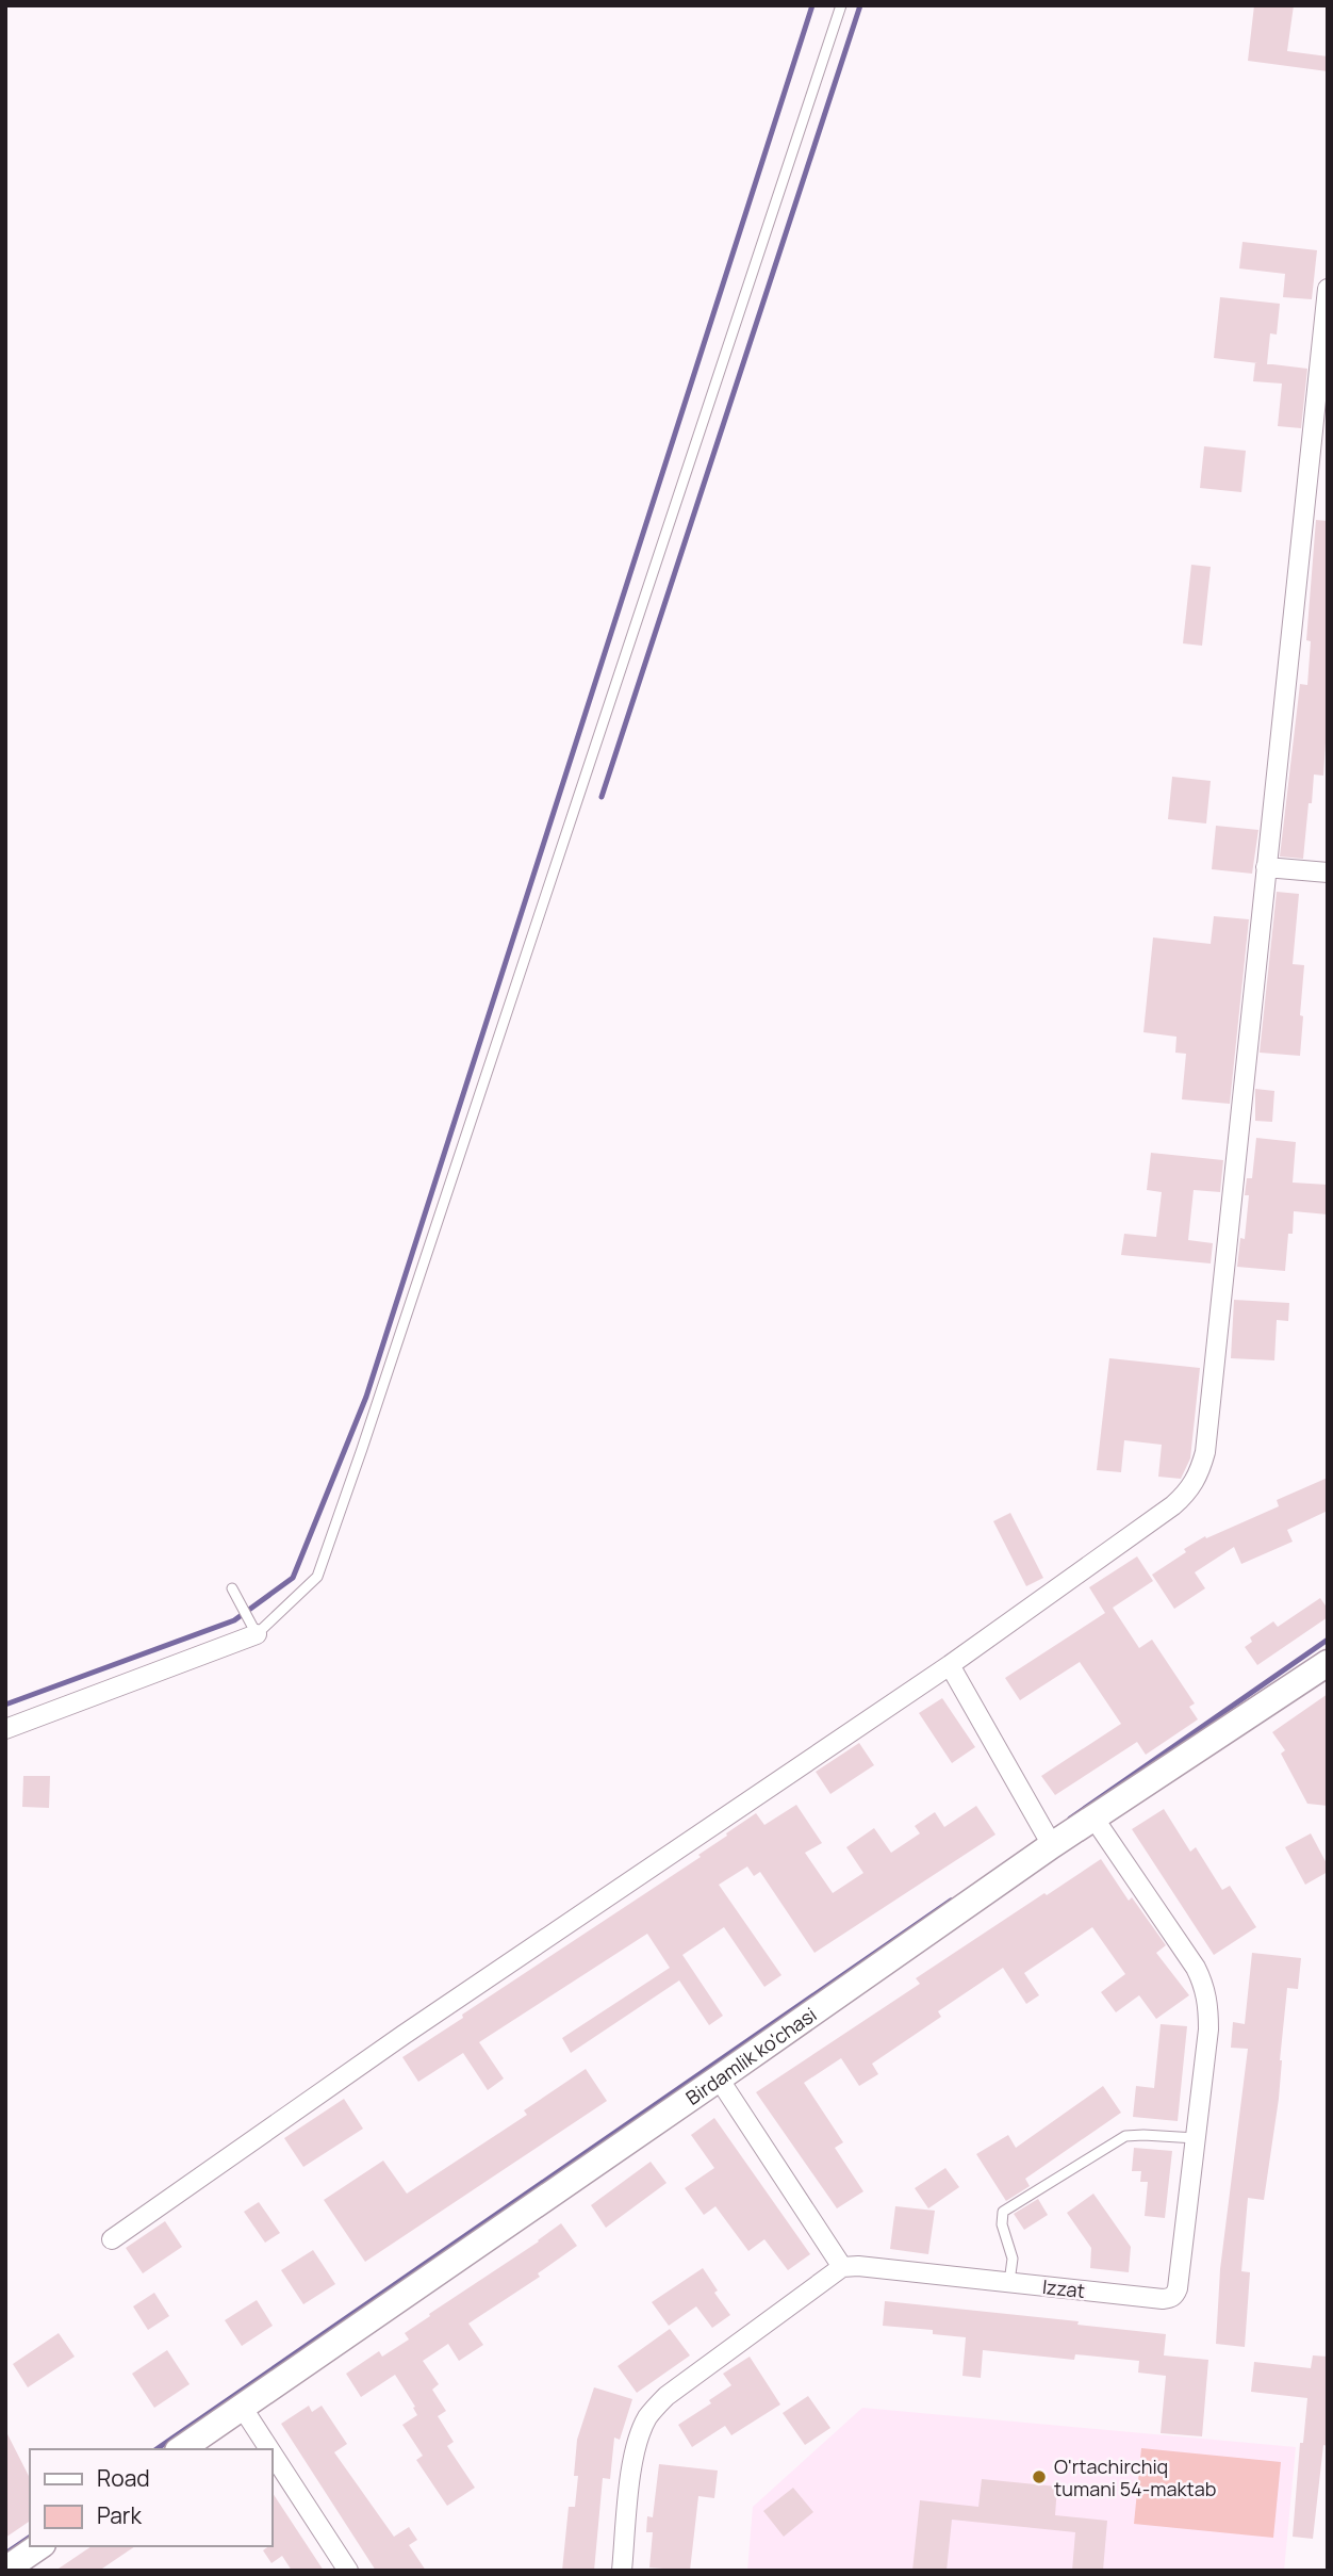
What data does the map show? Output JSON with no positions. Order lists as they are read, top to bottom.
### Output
{
  "streets": {
    "street": ["Birdamlik ko'chasi", "Izzat"]
  },
  "crossings": [
    ["Birdamlik ko'chasi", "Izzat"]
  ],
  "places": ["O'rtachirchiq tumani 54-maktab"],
  "legend": ["Road", "Park"]
}
